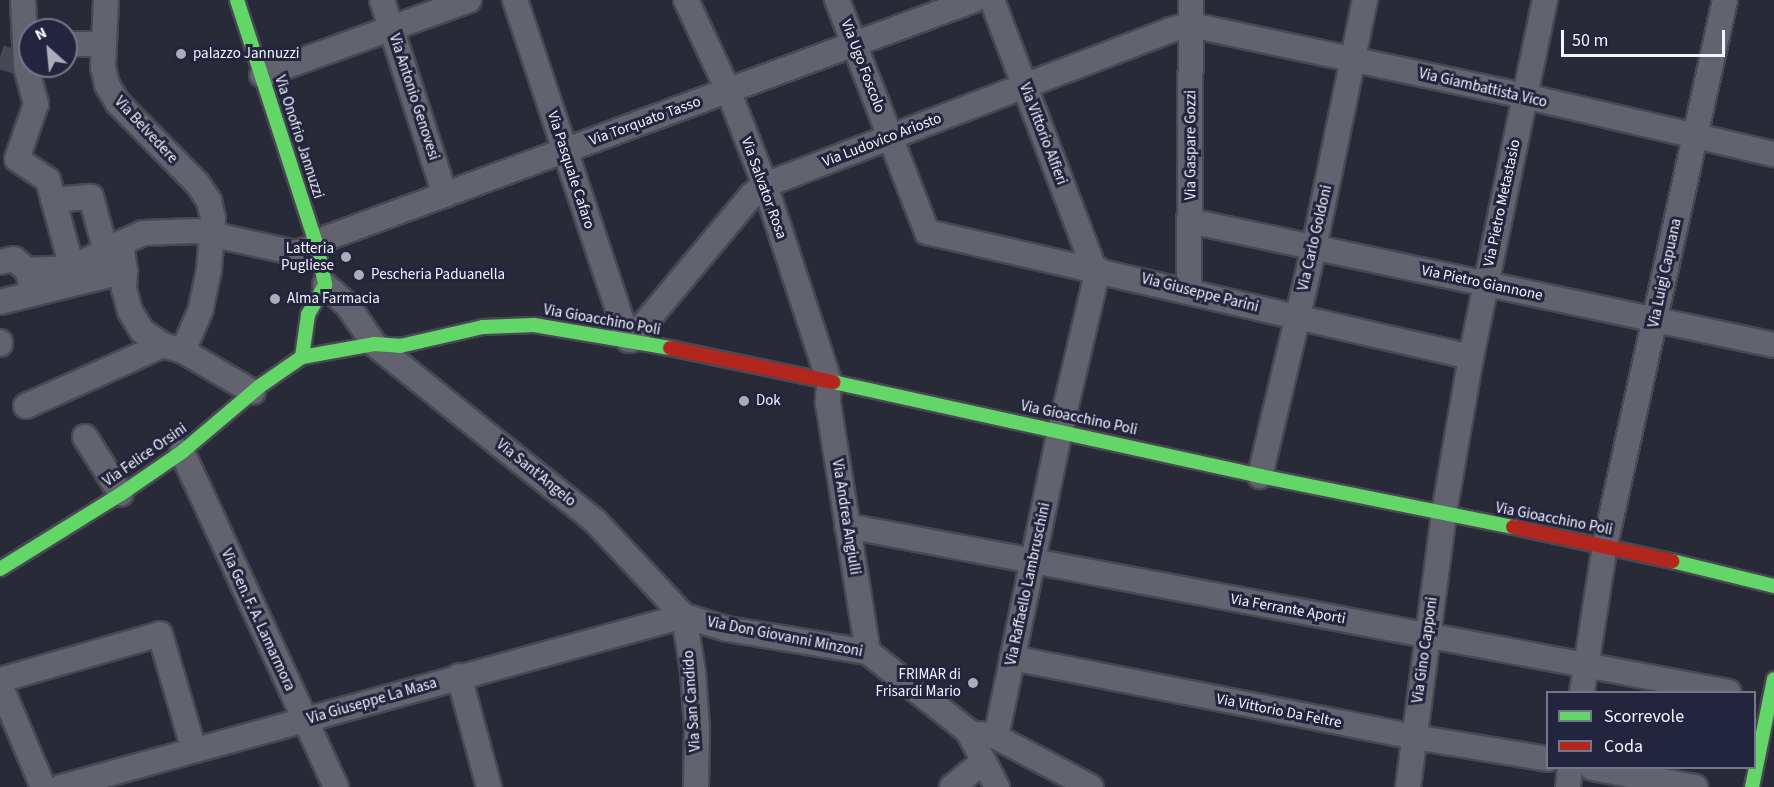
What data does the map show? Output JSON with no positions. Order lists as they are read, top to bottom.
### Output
{
  "streets": {
    "street": [
      "Via Ugo Foscolo",
      "Via Giambattista Vico",
      "Via Antonio Genovesi",
      "Via Torquato Tasso",
      "Via Belvedere",
      "Via Vittorio Alfieri",
      "Via Onofrio Jannuzzi",
      "Via Ludovico Ariosto",
      "Via Gaspare Gozzi",
      "Via Pasquale Cafaro",
      "Via Salvator Rosa",
      "Via Pietro Metastasio",
      "Via Carlo Goldoni",
      "Via Luigi Capuana",
      "Via Pietro Giannone",
      "Via Giuseppe Parini",
      "Via Gioacchino Poli",
      "Via Felice Orsini",
      "Via Sant'Angelo",
      "Via Andrea Angiulli",
      "Via Raffaello Lambruschini",
      "Via Ferrante Aporti",
      "Via Gen. F. A. Lamarmora",
      "Via Don Giovanni Minzoni",
      "Via Gino Capponi",
      "Via Giuseppe La Masa",
      "Via San Candido",
      "Via Vittorio Da Feltre"
    ]
  },
  "crossings": [
    ["Via Ugo Foscolo", "Via Torquato Tasso"],
    ["Via Ugo Foscolo", "Via Ludovico Ariosto"],
    ["Via Ugo Foscolo", "Via Giuseppe Parini"],
    ["Via Giambattista Vico", "Via Ludovico Ariosto"],
    ["Via Giambattista Vico", "Via Gaspare Gozzi"],
    ["Via Giambattista Vico", "Via Pietro Metastasio"],
    ["Via Giambattista Vico", "Via Carlo Goldoni"],
    ["Via Giambattista Vico", "Via Luigi Capuana"],
    ["Via Antonio Genovesi", "Via Torquato Tasso"],
    ["Via Torquato Tasso", "Via Belvedere"],
    ["Via Torquato Tasso", "Via Onofrio Jannuzzi"],
    ["Via Torquato Tasso", "Via Pasquale Cafaro"],
    ["Via Torquato Tasso", "Via Salvator Rosa"],
    ["Via Vittorio Alfieri", "Via Ludovico Ariosto"],
    ["Via Vittorio Alfieri", "Via Giuseppe Parini"],
    ["Via Vittorio Alfieri", "Via Raffaello Lambruschini"],
    ["Via Ludovico Ariosto", "Via Gaspare Gozzi"],
    ["Via Ludovico Ariosto", "Via Pasquale Cafaro"],
    ["Via Ludovico Ariosto", "Via Salvator Rosa"],
    ["Via Ludovico Ariosto", "Via Gioacchino Poli"],
    ["Via Gaspare Gozzi", "Via Pietro Giannone"],
    ["Via Gaspare Gozzi", "Via Giuseppe Parini"],
    ["Via Pasquale Cafaro", "Via Gioacchino Poli"],
    ["Via Salvator Rosa", "Via Gioacchino Poli"],
    ["Via Salvator Rosa", "Via Andrea Angiulli"],
    ["Via Pietro Metastasio", "Via Pietro Giannone"],
    ["Via Pietro Metastasio", "Via Giuseppe Parini"],
    ["Via Pietro Metastasio", "Via Gioacchino Poli"],
    ["Via Pietro Metastasio", "Via Gino Capponi"],
    ["Via Carlo Goldoni", "Via Pietro Giannone"],
    ["Via Carlo Goldoni", "Via Giuseppe Parini"],
    ["Via Carlo Goldoni", "Via Gioacchino Poli"],
    ["Via Luigi Capuana", "Via Pietro Giannone"],
    ["Via Luigi Capuana", "Via Gioacchino Poli"],
    ["Via Luigi Capuana", "Via Ferrante Aporti"],
    ["Via Giuseppe Parini", "Via Raffaello Lambruschini"],
    ["Via Gioacchino Poli", "Via Felice Orsini"],
    ["Via Gioacchino Poli", "Via Sant'Angelo"],
    ["Via Gioacchino Poli", "Via Andrea Angiulli"],
    ["Via Gioacchino Poli", "Via Raffaello Lambruschini"],
    ["Via Gioacchino Poli", "Via Gino Capponi"],
    ["Via Felice Orsini", "Via Gen. F. A. Lamarmora"],
    ["Via Sant'Angelo", "Via Don Giovanni Minzoni"],
    ["Via Sant'Angelo", "Via Giuseppe La Masa"],
    ["Via Sant'Angelo", "Via San Candido"],
    ["Via Andrea Angiulli", "Via Ferrante Aporti"],
    ["Via Andrea Angiulli", "Via Don Giovanni Minzoni"],
    ["Via Raffaello Lambruschini", "Via Ferrante Aporti"],
    ["Via Raffaello Lambruschini", "Via Vittorio Da Feltre"],
    ["Via Ferrante Aporti", "Via Gino Capponi"],
    ["Via Gen. F. A. Lamarmora", "Via Giuseppe La Masa"],
    ["Via Don Giovanni Minzoni", "Via Giuseppe La Masa"],
    ["Via Don Giovanni Minzoni", "Via San Candido"],
    ["Via Gino Capponi", "Via Vittorio Da Feltre"],
    ["Via Giuseppe La Masa", "Via San Candido"]
  ],
  "places": [
    "palazzo Jannuzzi",
    "Latteria Pugliese",
    "Pescheria Paduanella",
    "Alma Farmacia",
    "Dok",
    "FRIMAR di Frisardi Mario"
  ],
  "legend": ["Scorrevole", "Coda"],
  "scale_bar": "50 m",
  "north": "top left"
}
